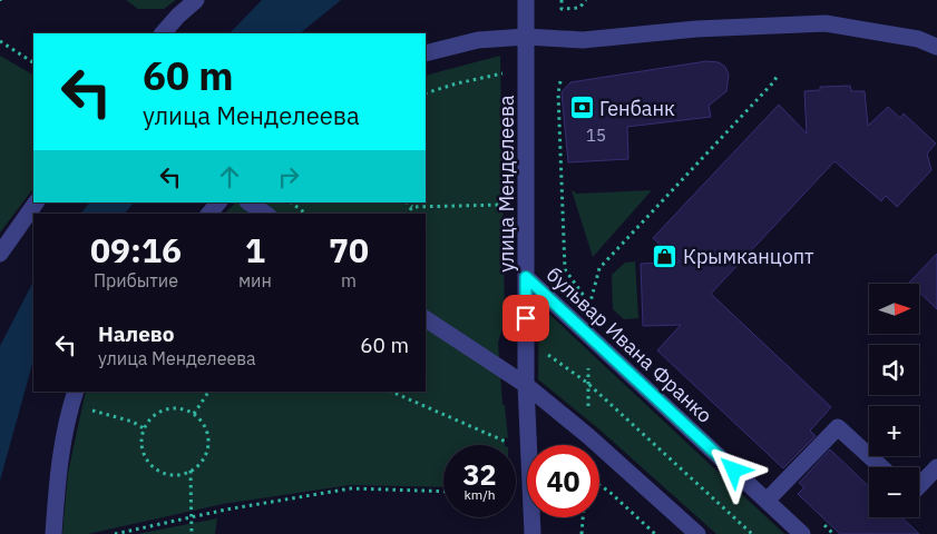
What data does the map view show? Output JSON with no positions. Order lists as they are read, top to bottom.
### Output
{
  "streets": {
    "street": ["улица Менделеева", "бульвар Ивана Франко"]
  },
  "crossings": [
    ["улица Менделеева", "бульвар Ивана Франко"]
  ],
  "places": {
    "bank": ["Генбанк"],
    "shop": ["Крымканцопт"]
  },
  "house_numbers": ["15"],
  "north": "right",
  "page": {
    "turn": ["60 m", "улица Менделеева"],
    "eta": [
      "09:16",
      "Прибытие",
      "1",
      "мин",
      "70",
      "m"
    ],
    "map_buttons": ["+", "−"],
    "list": [
      {
        "name": "Налево",
        "note": "улица Менделеева",
        "value": "60 m"
      }
    ],
    "speed": "32 km/h",
    "limit": "40"
  }
}
